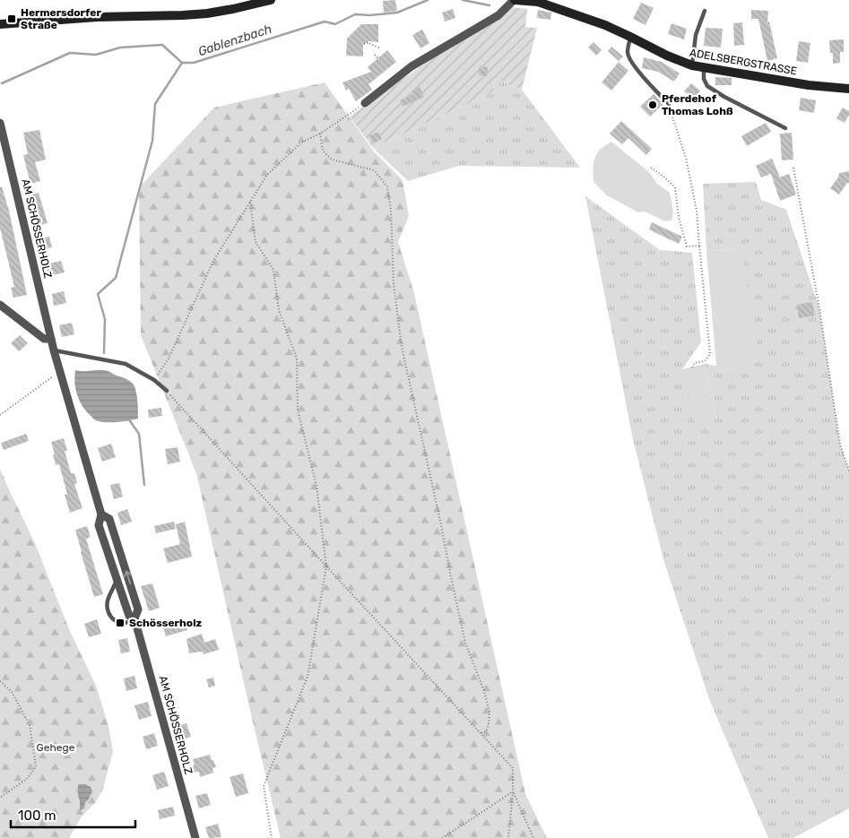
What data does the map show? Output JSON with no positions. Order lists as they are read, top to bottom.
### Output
{
  "streets": {
    "street": ["ADELSBERGSTRASSE", "AM SCHÖSSERHOLZ"]
  },
  "water": ["Gablenzbach"],
  "parks": ["Gehege"],
  "places": {
    "transit": ["Hermersdorfer Straße", "Schösserholz"],
    "other": ["Pferdehof Thomas Lohß"]
  },
  "scale_bar": "100 m"
}
